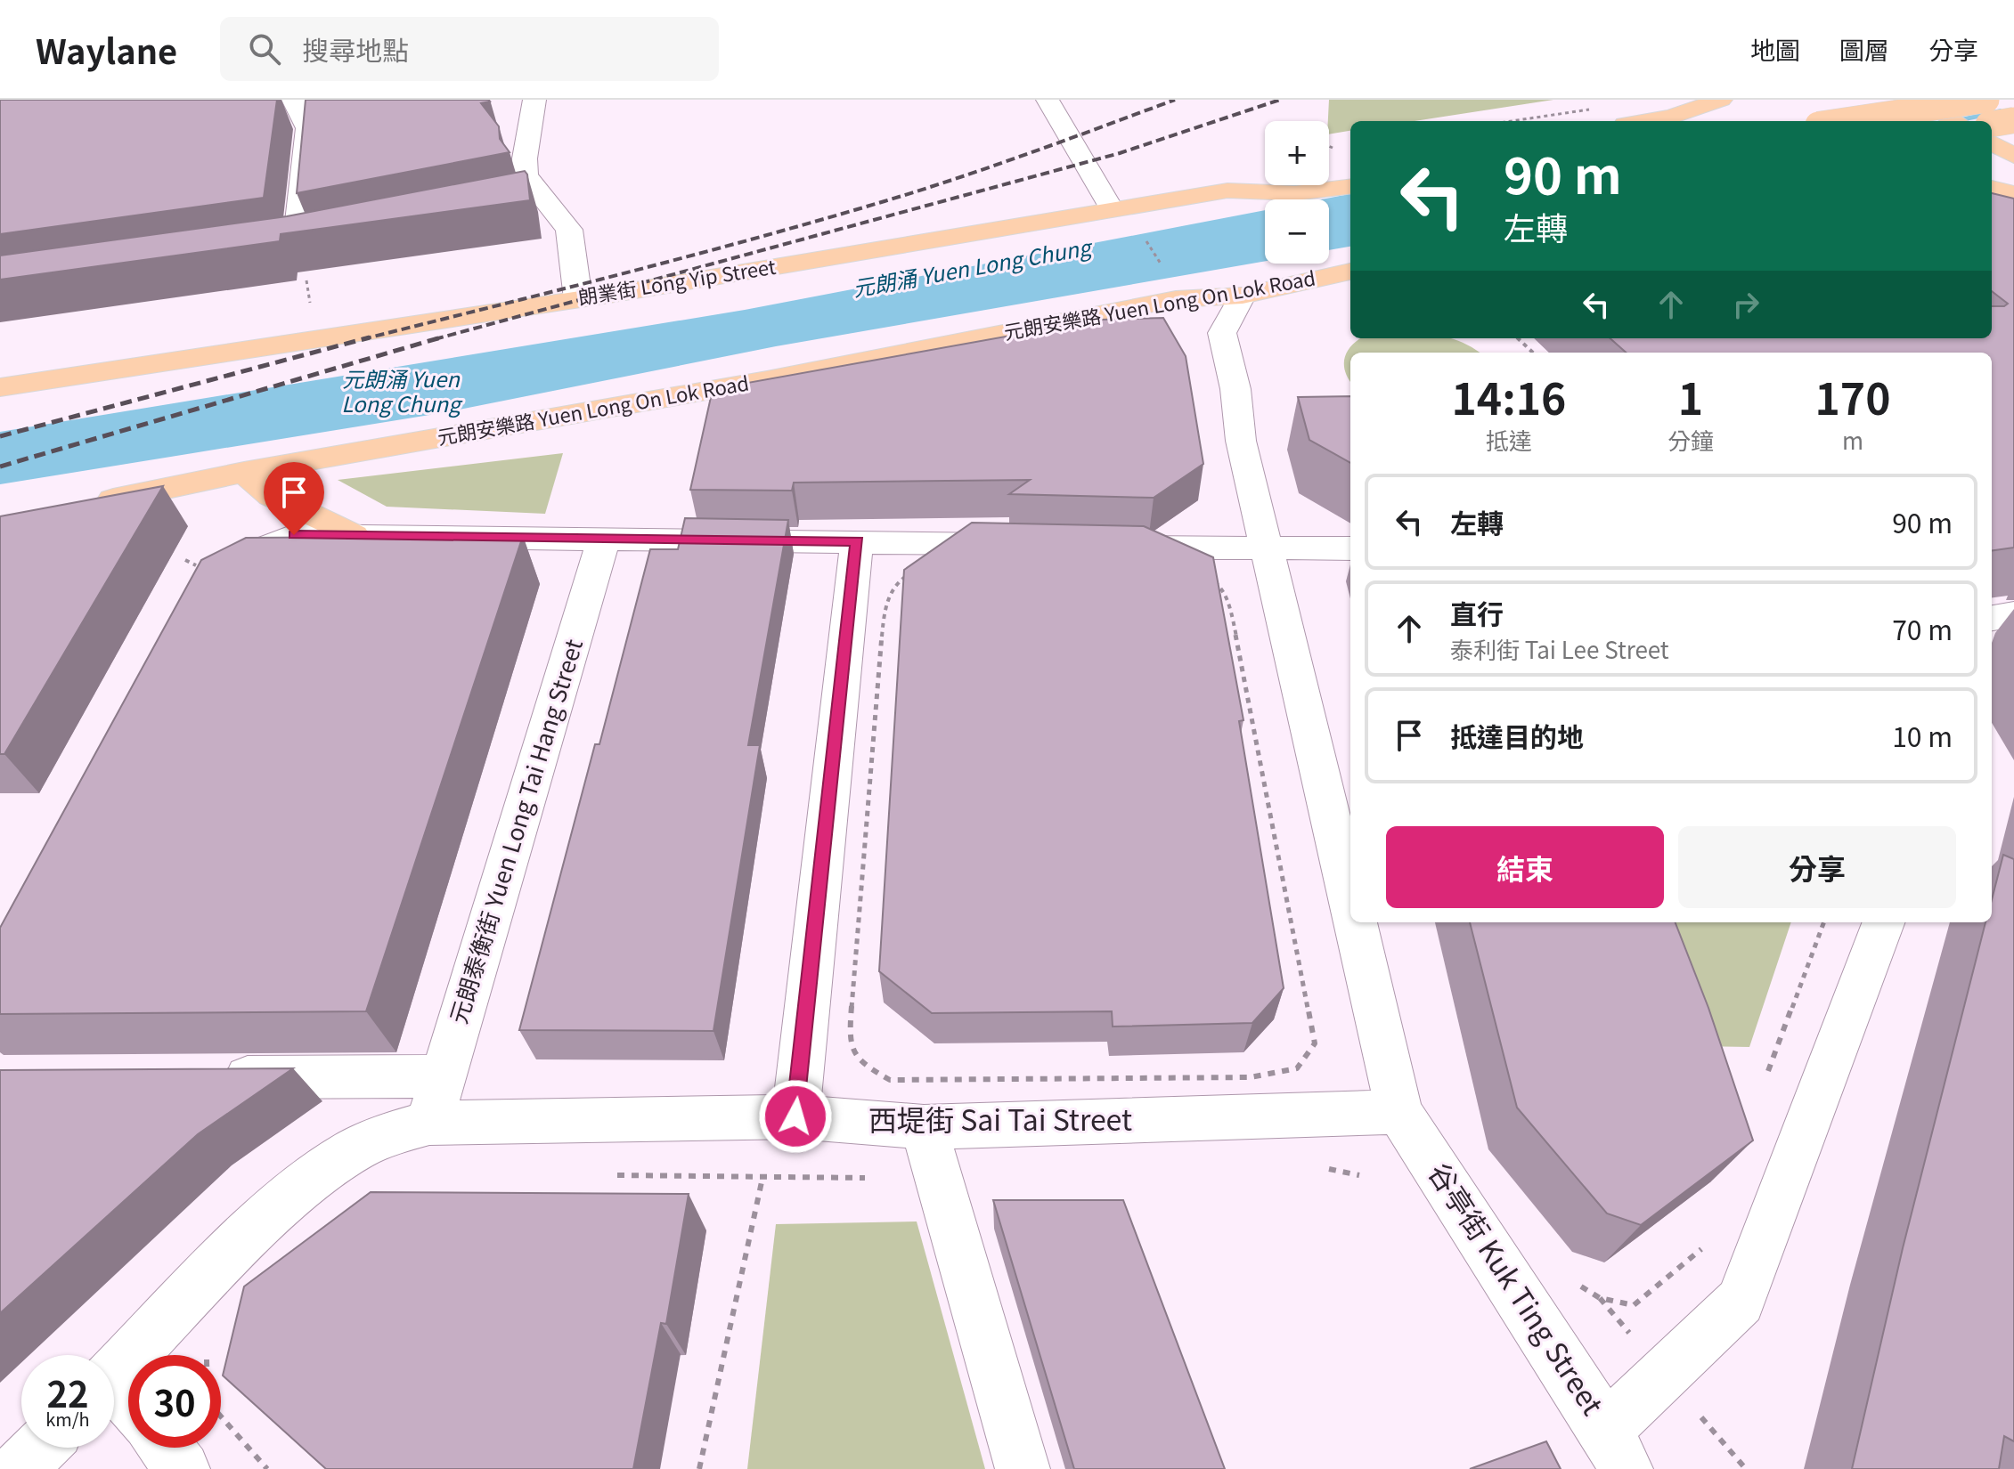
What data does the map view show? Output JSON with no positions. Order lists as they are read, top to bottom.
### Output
{
  "streets": {
    "main road": ["朗業街 Long Yip Street", "元朗安樂路 Yuen Long On Lok Road"],
    "street": ["元朗泰衡街 Yuen Long Tai Hang Street", "西堤街 Sai Tai Street", "谷亭街 Kuk Ting Street"]
  },
  "crossings": [
    ["元朗泰衡街 Yuen Long Tai Hang Street", "西堤街 Sai Tai Street"],
    ["西堤街 Sai Tai Street", "谷亭街 Kuk Ting Street"]
  ],
  "water": ["元朗涌 Yuen Long Chung"],
  "page": {
    "header": "Waylane",
    "search": "搜尋地點",
    "nav": ["地圖", "圖層", "分享"],
    "map_buttons": ["+", "−"],
    "turn": ["90 m", "左轉"],
    "eta": [
      "14:16",
      "抵達",
      "1",
      "分鐘",
      "170",
      "m"
    ],
    "list": [
      {
        "name": "左轉",
        "value": "90 m"
      },
      {
        "name": "直行",
        "note": "泰利街 Tai Lee Street",
        "value": "70 m"
      },
      {
        "name": "抵達目的地",
        "value": "10 m"
      }
    ],
    "buttons": ["結束", "分享"],
    "speed": "22 km/h",
    "limit": "30"
  }
}
